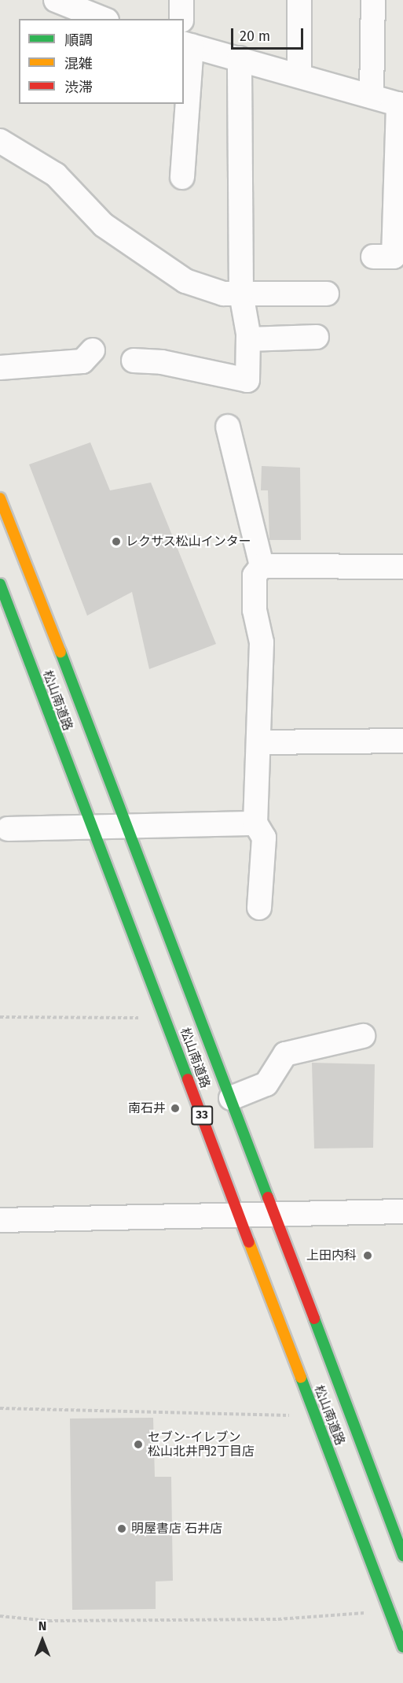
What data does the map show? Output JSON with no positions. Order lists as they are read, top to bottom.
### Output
{
  "streets": {
    "highway": ["松山南道路", "33"]
  },
  "places": [
    "レクサス松山インター",
    "南石井",
    "上田内科",
    "セブン-イレブン 松山北井門2丁目店",
    "明屋書店 石井店"
  ],
  "legend": ["順調", "混雑", "渋滞"],
  "scale_bar": "20 m",
  "north": "top"
}
